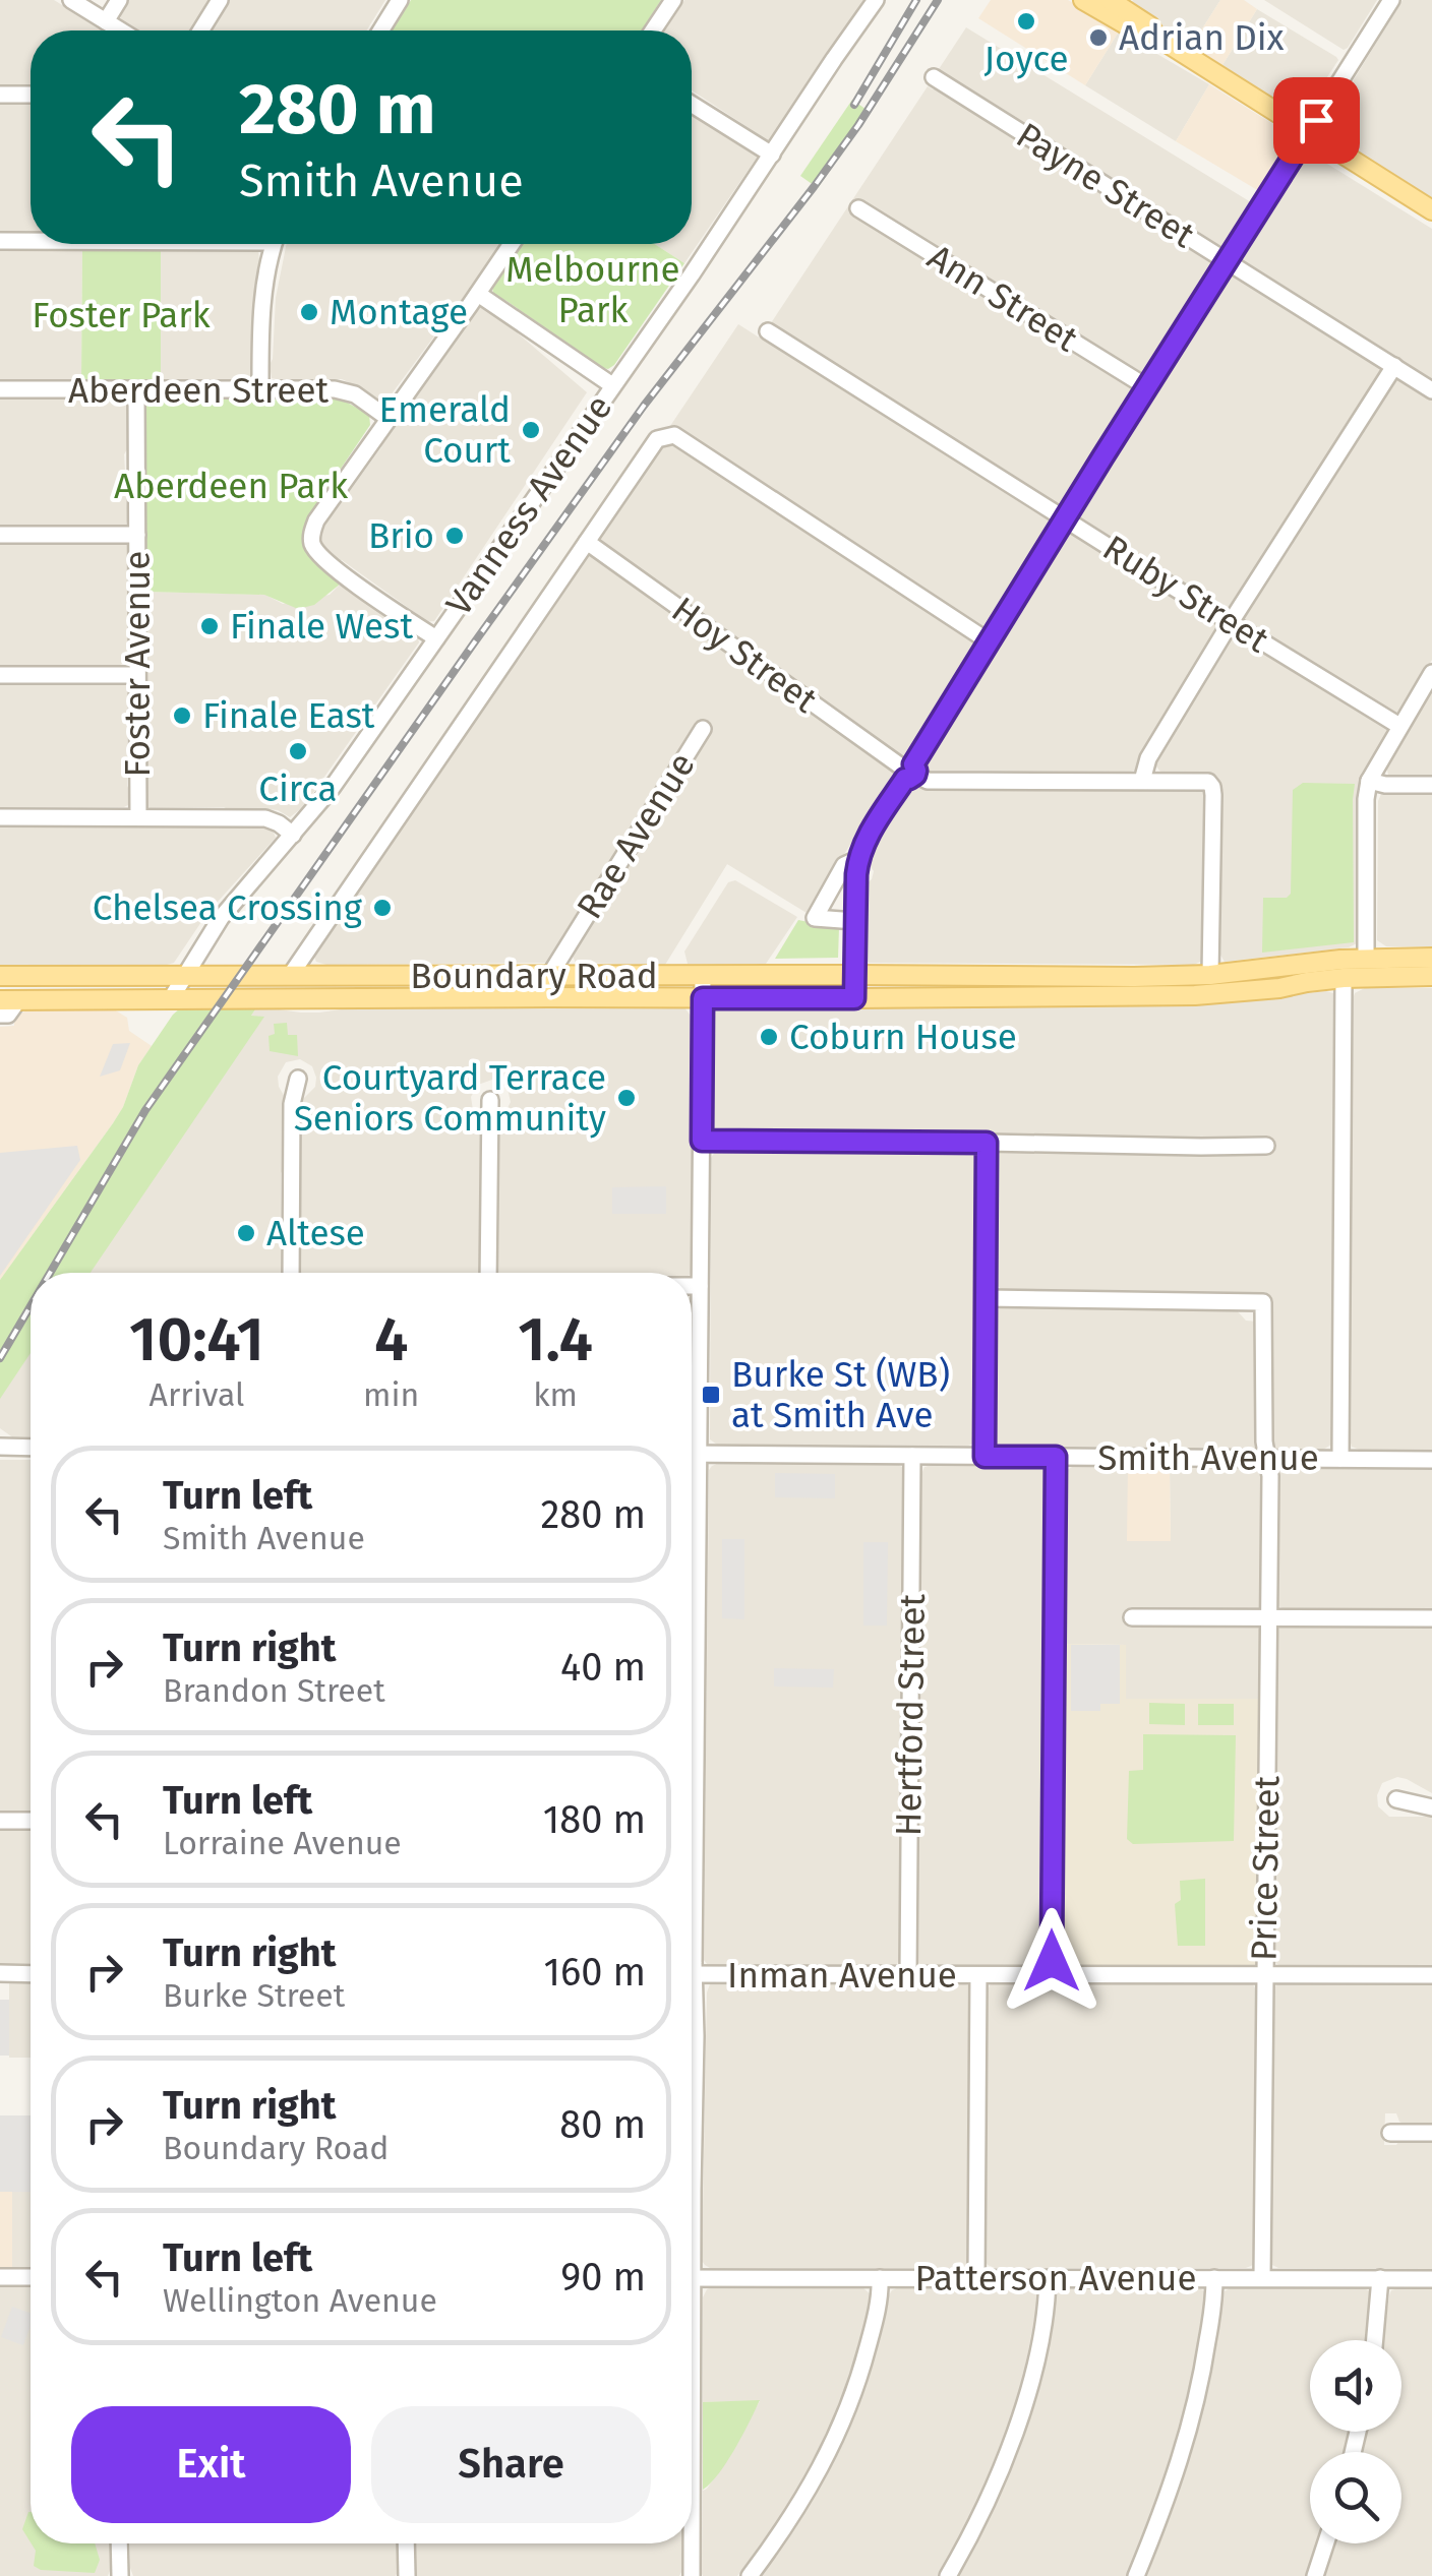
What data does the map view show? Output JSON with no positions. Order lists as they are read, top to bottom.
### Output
{
  "streets": {
    "main road": ["Boundary Road"],
    "street": [
      "Payne Street",
      "Ann Street",
      "Aberdeen Street",
      "Vanness Avenue",
      "Ruby Street",
      "Hoy Street",
      "Foster Avenue",
      "Rae Avenue",
      "Smith Avenue",
      "Hertford Street",
      "Price Street",
      "Inman Avenue",
      "Patterson Avenue"
    ]
  },
  "crossings": [
    ["Aberdeen Street", "Foster Avenue"],
    ["Vanness Avenue", "Hoy Street"],
    ["Vanness Avenue", "Boundary Road"],
    ["Hoy Street", "Boundary Road"],
    ["Rae Avenue", "Boundary Road"],
    ["Smith Avenue", "Hertford Street"],
    ["Smith Avenue", "Price Street"],
    ["Hertford Street", "Inman Avenue"],
    ["Price Street", "Inman Avenue"],
    ["Price Street", "Patterson Avenue"]
  ],
  "parks": ["Melbourne Park", "Foster Park", "Aberdeen Park"],
  "places": {
    "other": [
      "Joyce",
      "Adrian Dix",
      "Montage",
      "Emerald Court",
      "Brio",
      "Finale West",
      "Finale East",
      "Circa",
      "Chelsea Crossing",
      "Coburn House",
      "Courtyard Terrace Seniors Community",
      "Altese"
    ],
    "transit": ["Burke St (WB) at Smith Ave"]
  },
  "page": {
    "turn": ["280 m", "Smith Avenue"],
    "eta": [
      "10:41",
      "Arrival",
      "4",
      "min",
      "1.4",
      "km"
    ],
    "list": [
      {
        "name": "Turn left",
        "note": "Smith Avenue",
        "value": "280 m"
      },
      {
        "name": "Turn right",
        "note": "Brandon Street",
        "value": "40 m"
      },
      {
        "name": "Turn left",
        "note": "Lorraine Avenue",
        "value": "180 m"
      },
      {
        "name": "Turn right",
        "note": "Burke Street",
        "value": "160 m"
      },
      {
        "name": "Turn right",
        "note": "Boundary Road",
        "value": "80 m"
      },
      {
        "name": "Turn left",
        "note": "Wellington Avenue",
        "value": "90 m"
      }
    ],
    "buttons": ["Exit", "Share"]
  }
}
